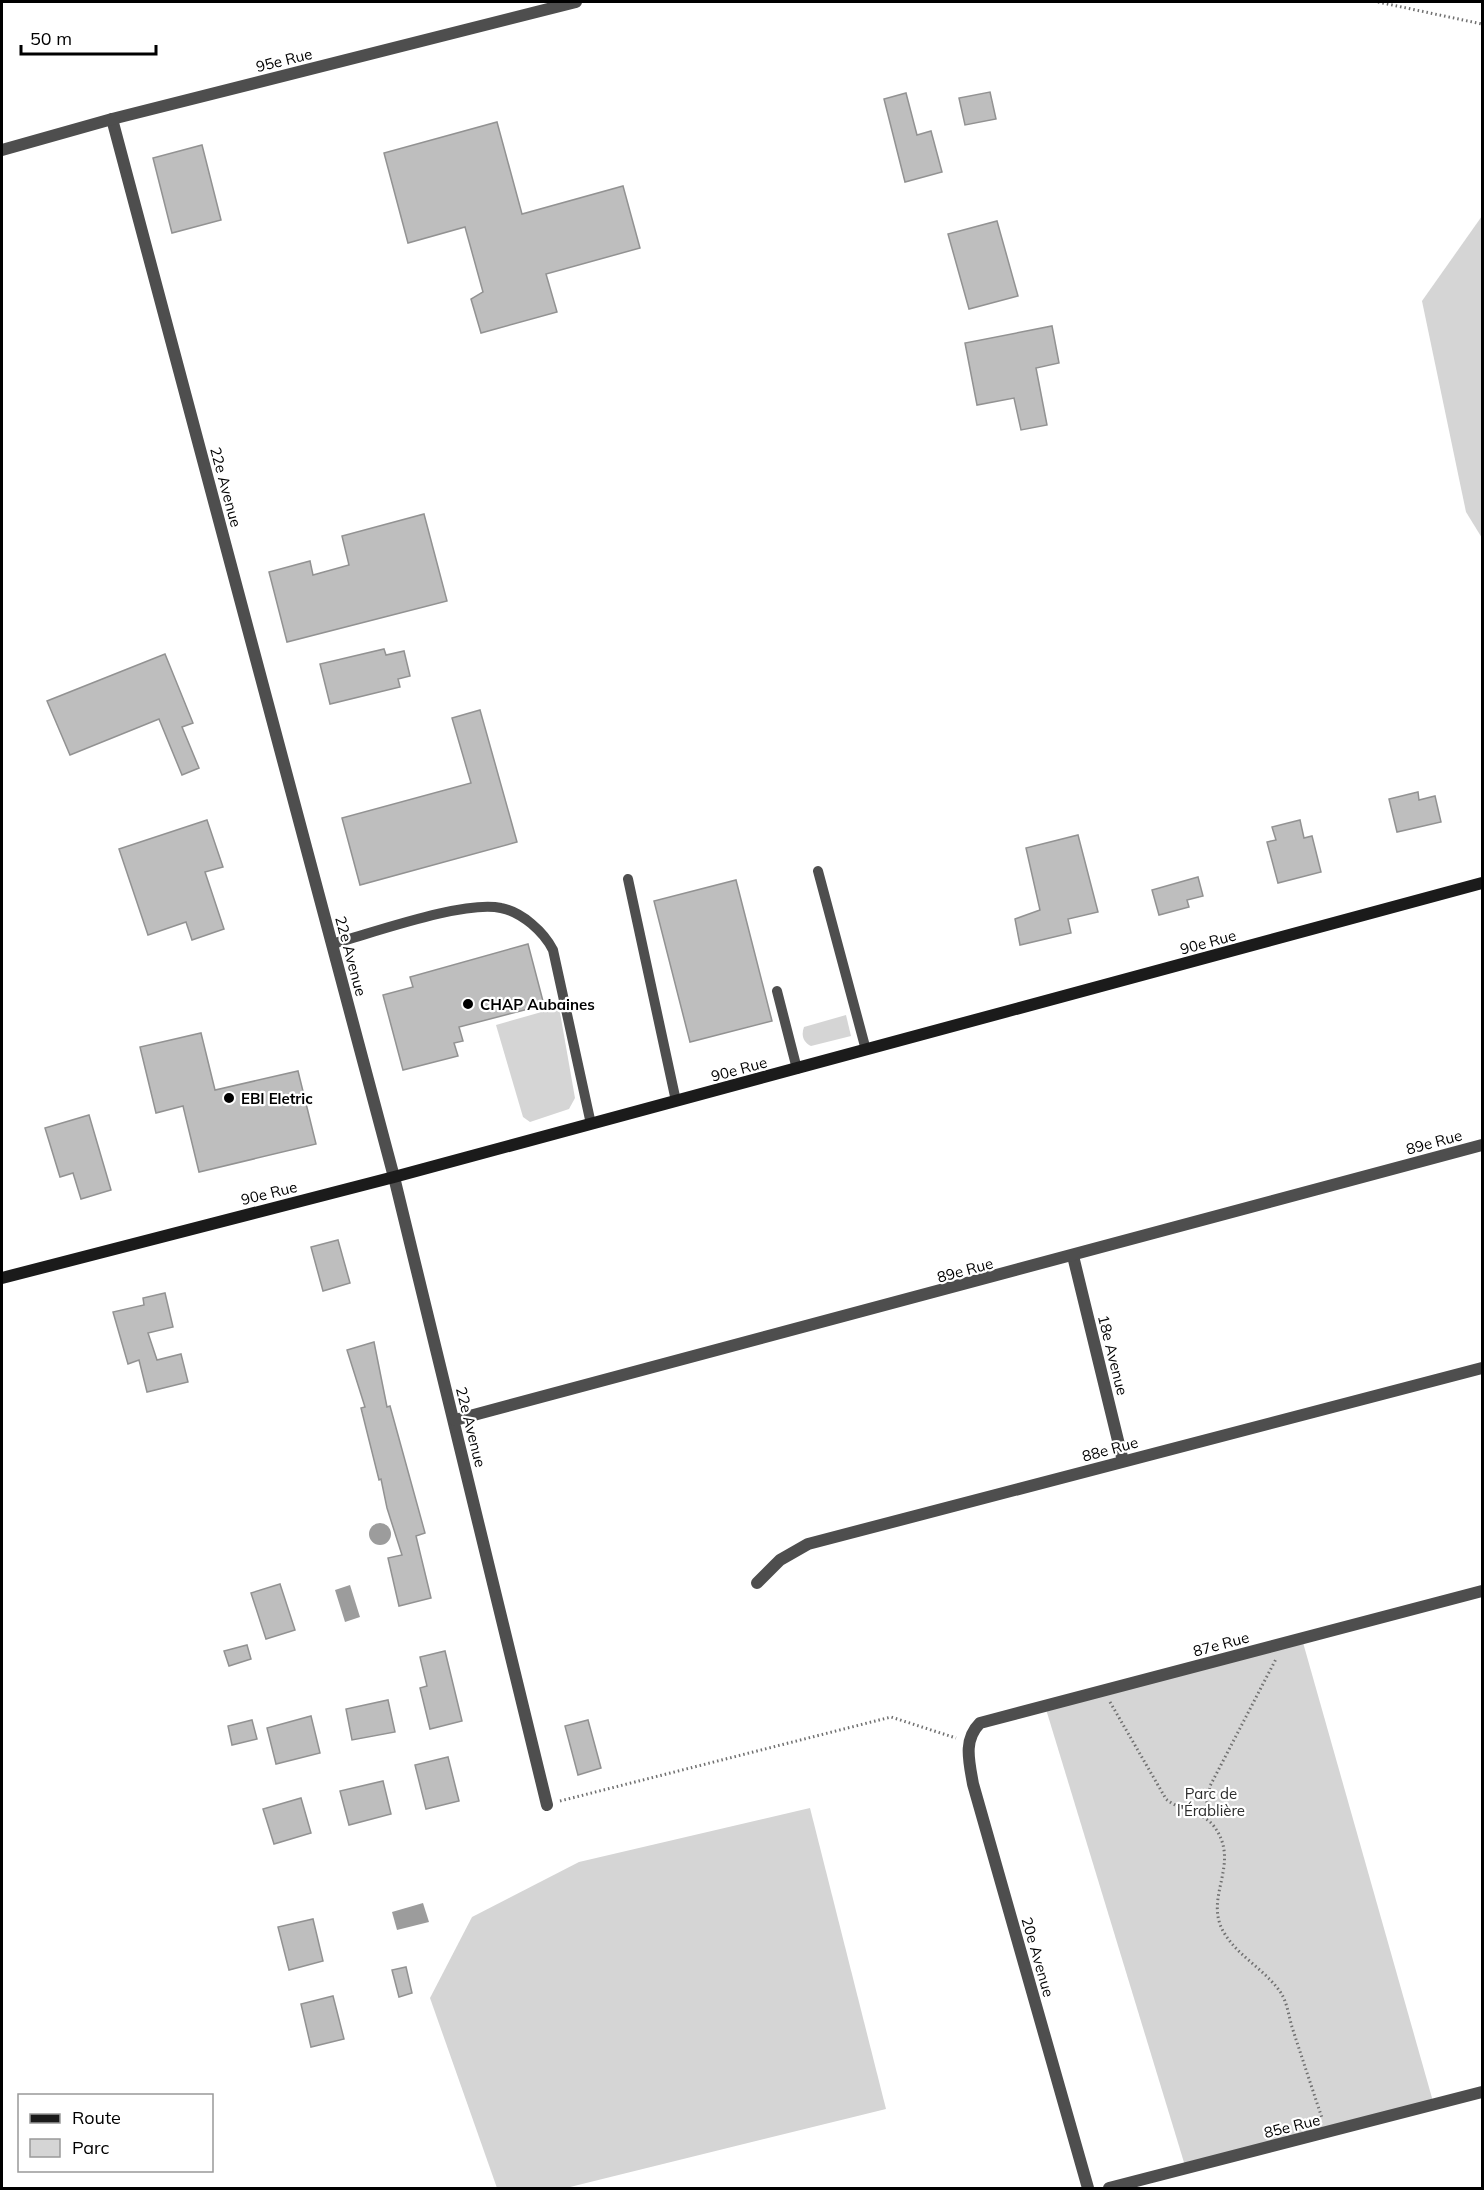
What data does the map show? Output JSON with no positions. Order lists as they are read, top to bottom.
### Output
{
  "streets": {
    "street": [
      "95e Rue",
      "22e Avenue",
      "90e Rue",
      "89e Rue",
      "18e Avenue",
      "88e Rue",
      "87e Rue",
      "20e Avenue",
      "85e Rue"
    ]
  },
  "crossings": [
    ["95e Rue", "22e Avenue"],
    ["22e Avenue", "90e Rue"],
    ["22e Avenue", "89e Rue"],
    ["89e Rue", "18e Avenue"],
    ["18e Avenue", "88e Rue"],
    ["87e Rue", "20e Avenue"]
  ],
  "parks": ["Parc de l'Érablière"],
  "places": ["CHAP Aubaines", "EBI Eletric"],
  "legend": ["Route", "Parc"],
  "scale_bar": "50 m"
}
